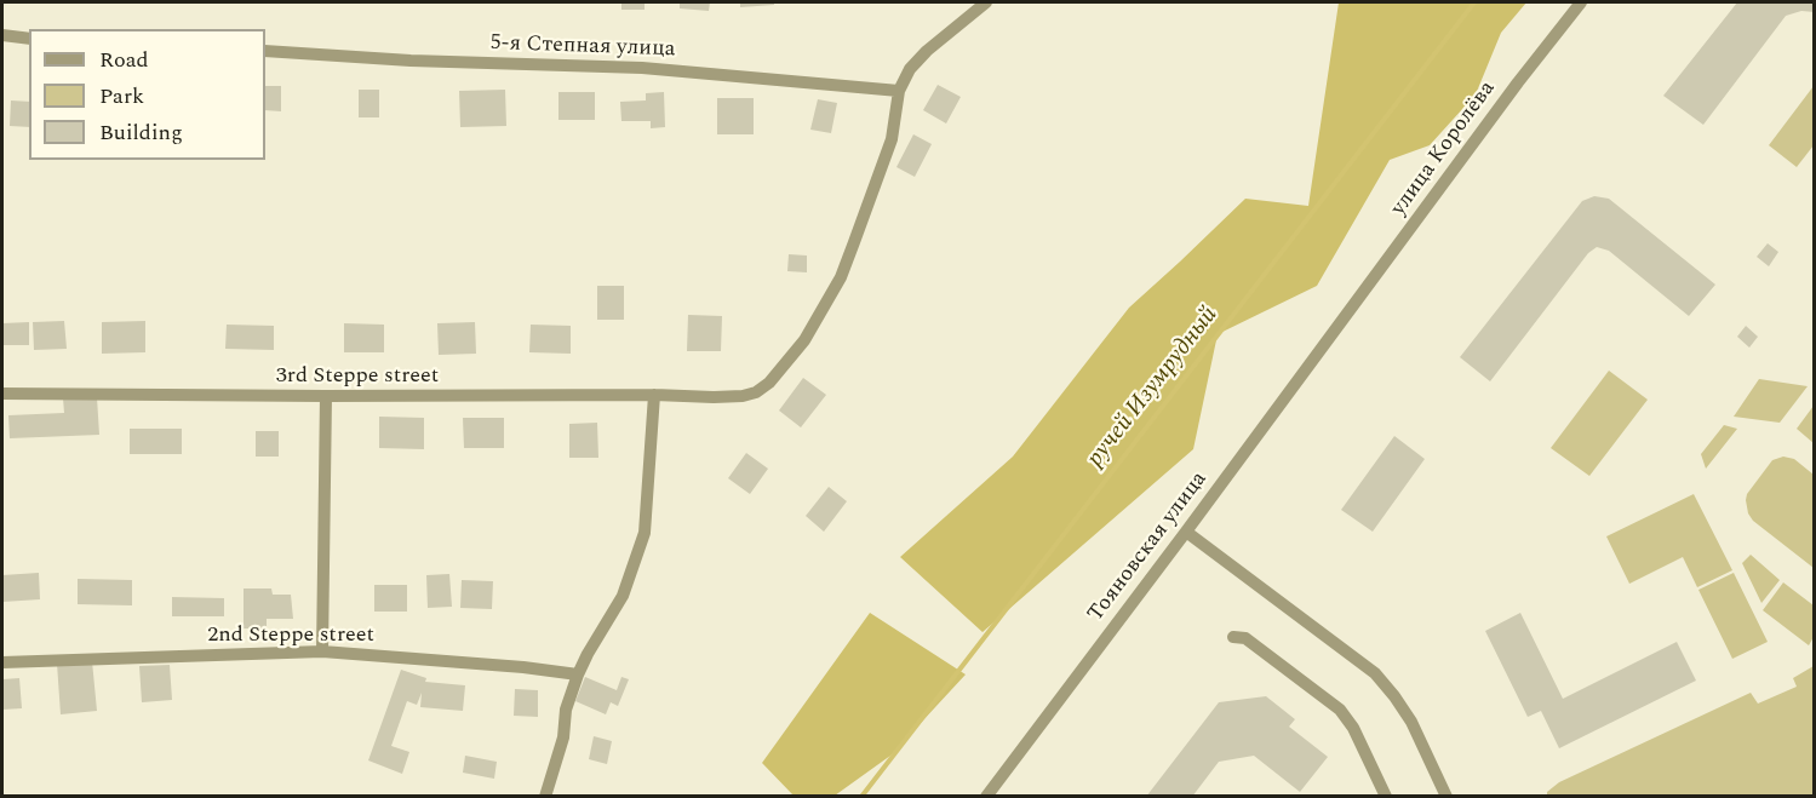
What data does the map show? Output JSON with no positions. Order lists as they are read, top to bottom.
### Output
{
  "streets": {
    "street": [
      "5-я Степная улица",
      "улица Королёва",
      "3rd Steppe street",
      "Тояновская улица",
      "2nd Steppe street"
    ]
  },
  "crossings": [
    ["5-я Степная улица", "3rd Steppe street"],
    ["улица Королёва", "Тояновская улица"]
  ],
  "water": ["ручей Изумрудный"],
  "legend": ["Road", "Park", "Building"]
}
